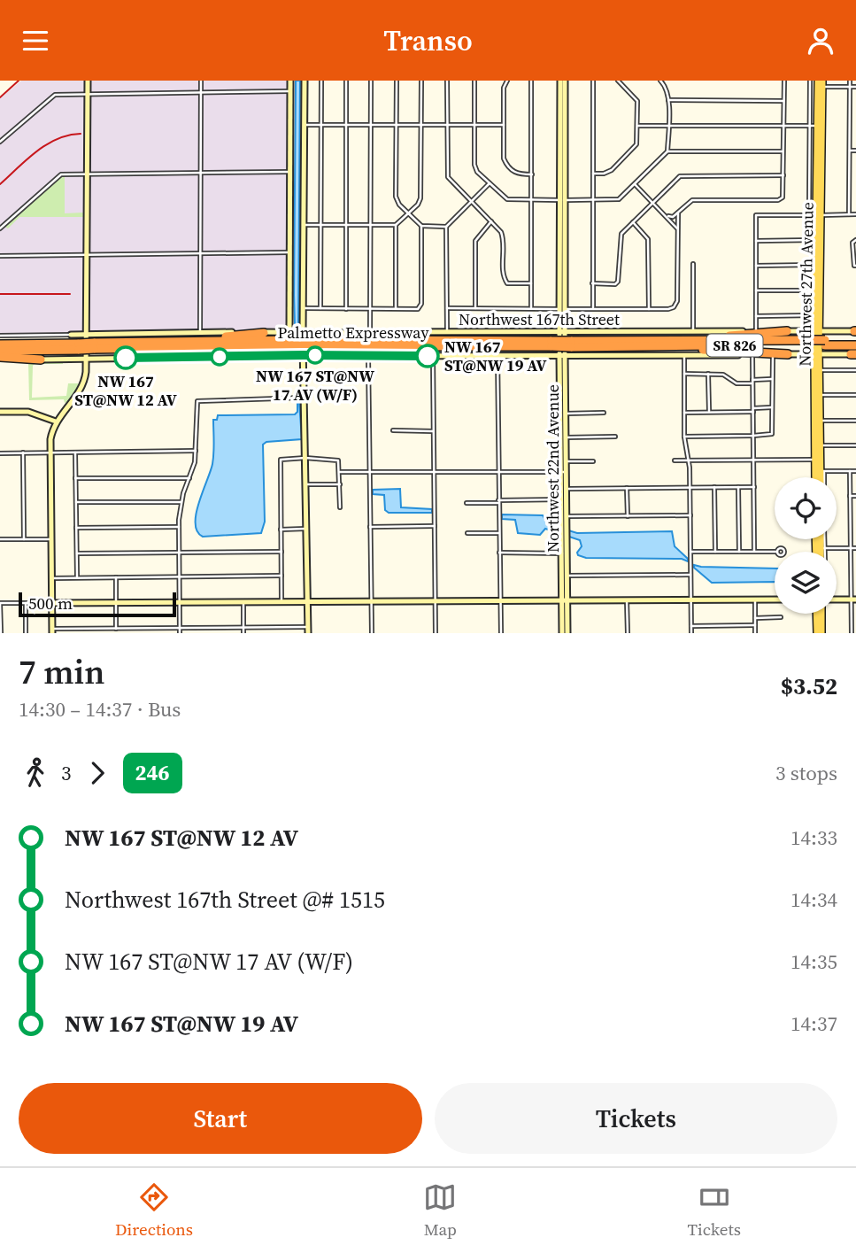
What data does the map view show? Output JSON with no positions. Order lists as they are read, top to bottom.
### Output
{
  "streets": {
    "highway": ["Palmetto Expressway", "SR 826"],
    "main road": ["Northwest 27th Avenue"],
    "street": ["Northwest 167th Street", "Northwest 22nd Avenue"]
  },
  "crossings": [
    ["Northwest 27th Avenue", "Northwest 167th Street"],
    ["Northwest 167th Street", "Palmetto Expressway"],
    ["Northwest 167th Street", "Northwest 22nd Avenue"]
  ],
  "places": ["NW 167 ST@NW 17 AV (W/F)", "NW 167 ST@NW 19 AV", "NW 167 ST@NW 12 AV"],
  "lines": ["bus line 246"],
  "scale_bar": "500 m",
  "page": {
    "header": "Transo",
    "scale": "500 m",
    "heading": ["7 min", "14:30 – 14:37 · Bus", "$3.52"],
    "legs": ["3", "246", "3 stops"],
    "list": [
      {
        "name": "NW 167 ST@NW 12 AV",
        "value": "14:33"
      },
      {
        "name": "Northwest 167th Street @# 1515",
        "value": "14:34"
      },
      {
        "name": "NW 167 ST@NW 17 AV (W/F)",
        "value": "14:35"
      },
      {
        "name": "NW 167 ST@NW 19 AV",
        "value": "14:37"
      }
    ],
    "buttons": ["Start", "Tickets"],
    "tabs": ["Directions", "Map", "Tickets"]
  }
}
